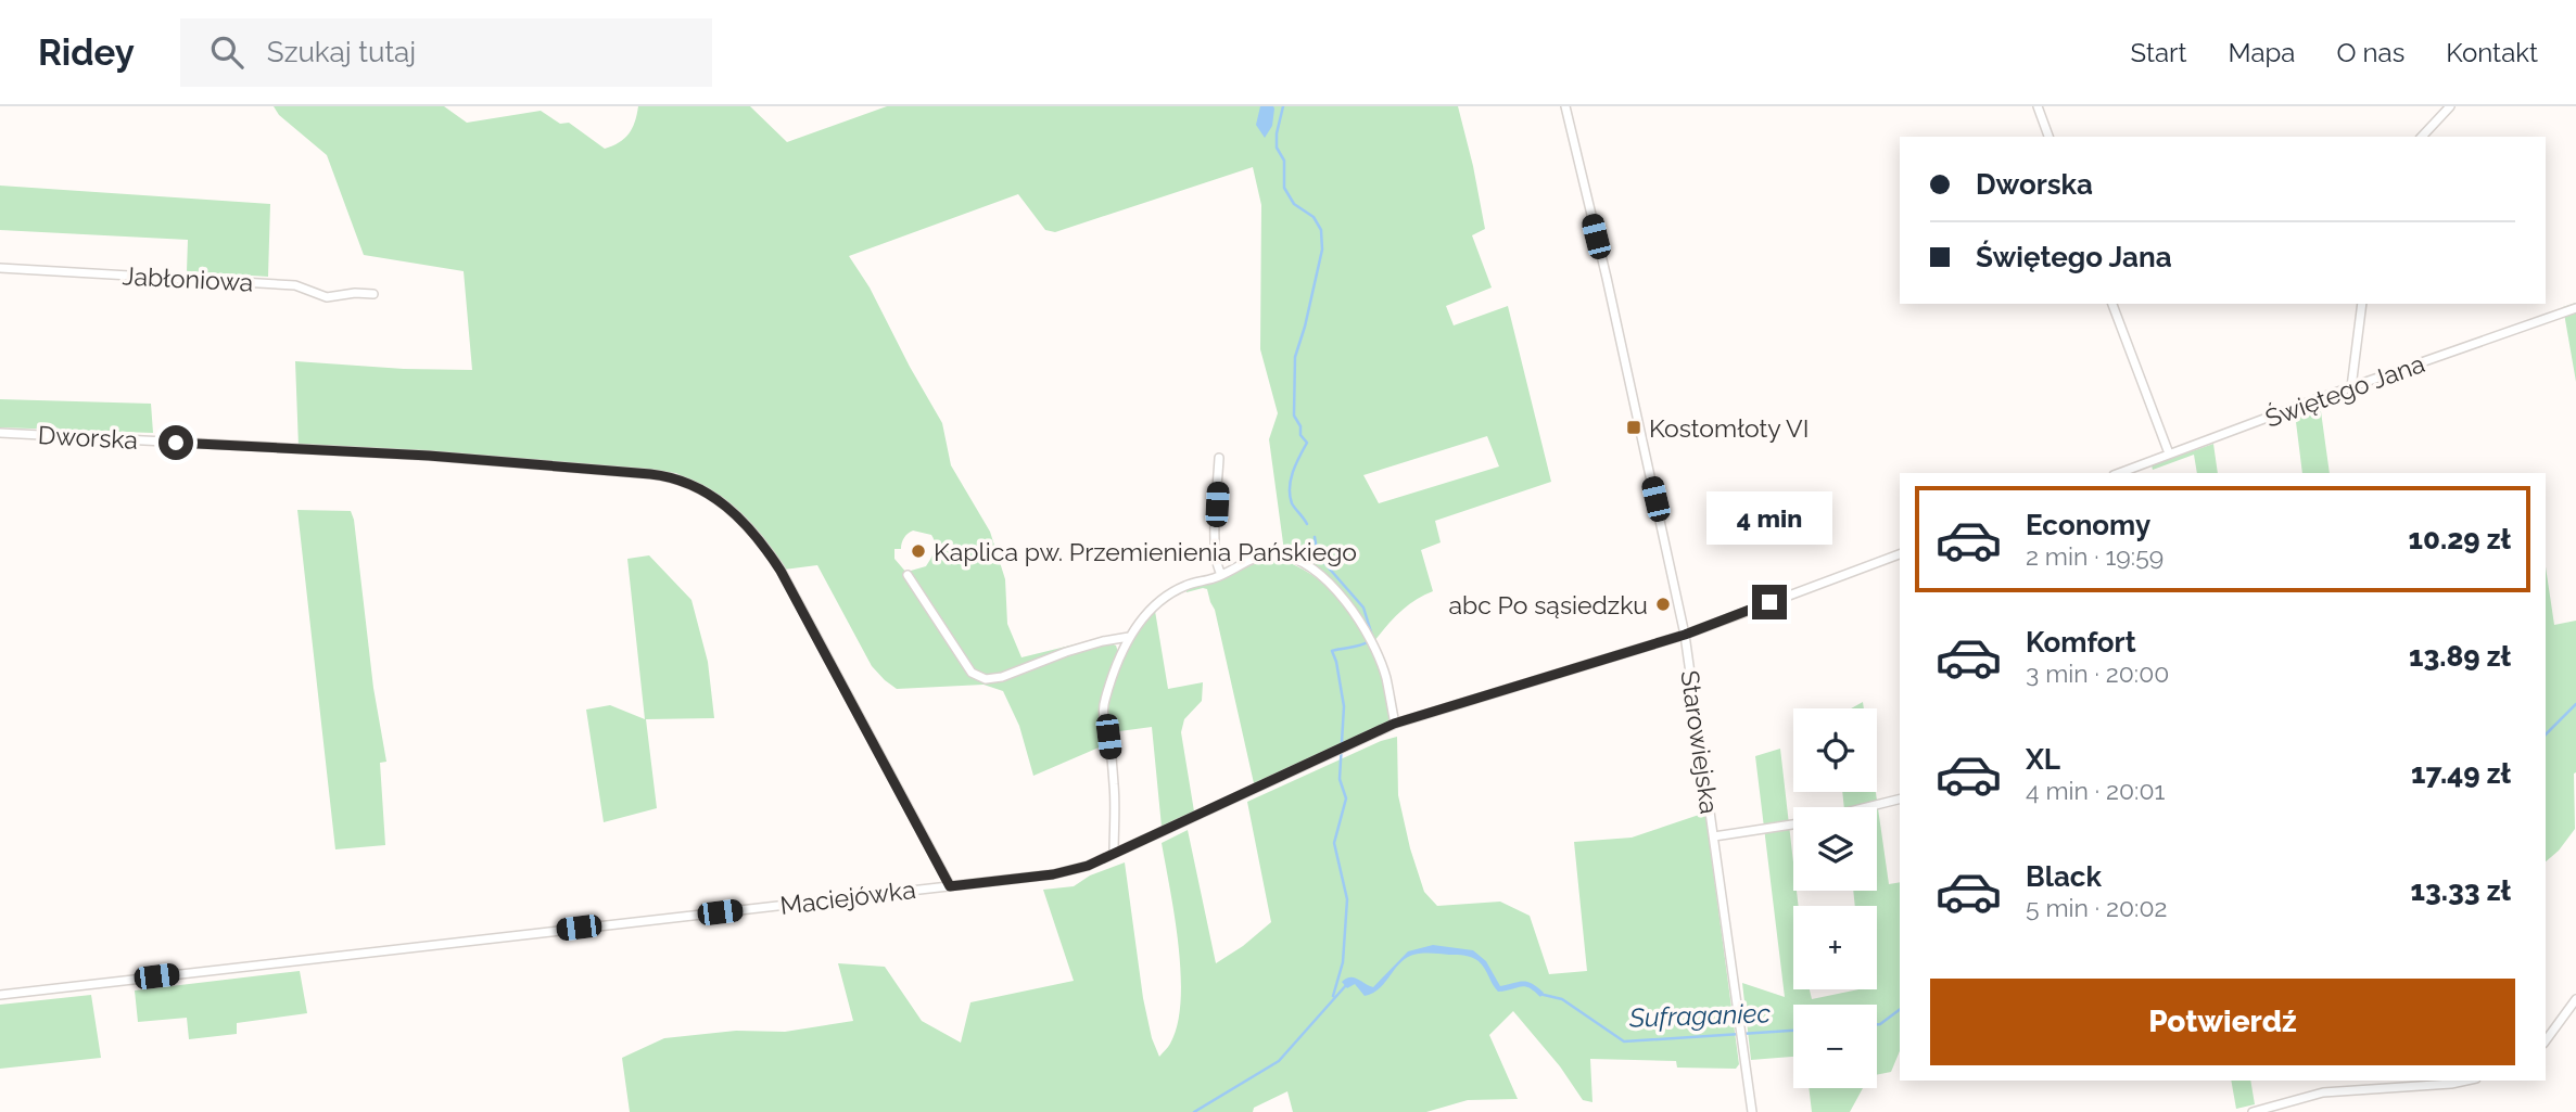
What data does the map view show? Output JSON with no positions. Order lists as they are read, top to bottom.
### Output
{
  "streets": {
    "street": [
      "Jabłoniowa",
      "Świętego Jana",
      "Dworska",
      "Starowiejska",
      "Maciejówka"
    ]
  },
  "crossings": [
    ["Dworska", "Maciejówka"]
  ],
  "water": ["Sufraganiec"],
  "places": {
    "transit": ["Kostomłoty VI"],
    "other": ["Kaplica pw. Przemienienia Pańskiego", "abc Po sąsiedzku"]
  },
  "page": {
    "header": "Ridey",
    "search": "Szukaj tutaj",
    "nav": [
      "Start",
      "Mapa",
      "O nas",
      "Kontakt"
    ],
    "banner": ["Dworska", "Świętego Jana"],
    "list": [
      {
        "name": "Economy",
        "note": "2 min · 19:59",
        "value": "10.29 zł"
      },
      {
        "name": "Komfort",
        "note": "3 min · 20:00",
        "value": "13.89 zł"
      },
      {
        "name": "XL",
        "note": "4 min · 20:01",
        "value": "17.49 zł"
      },
      {
        "name": "Black",
        "note": "5 min · 20:02",
        "value": "13.33 zł"
      }
    ],
    "bubble": "4 min",
    "map_buttons": ["+", "−"],
    "buttons": "Potwierdź"
  }
}
